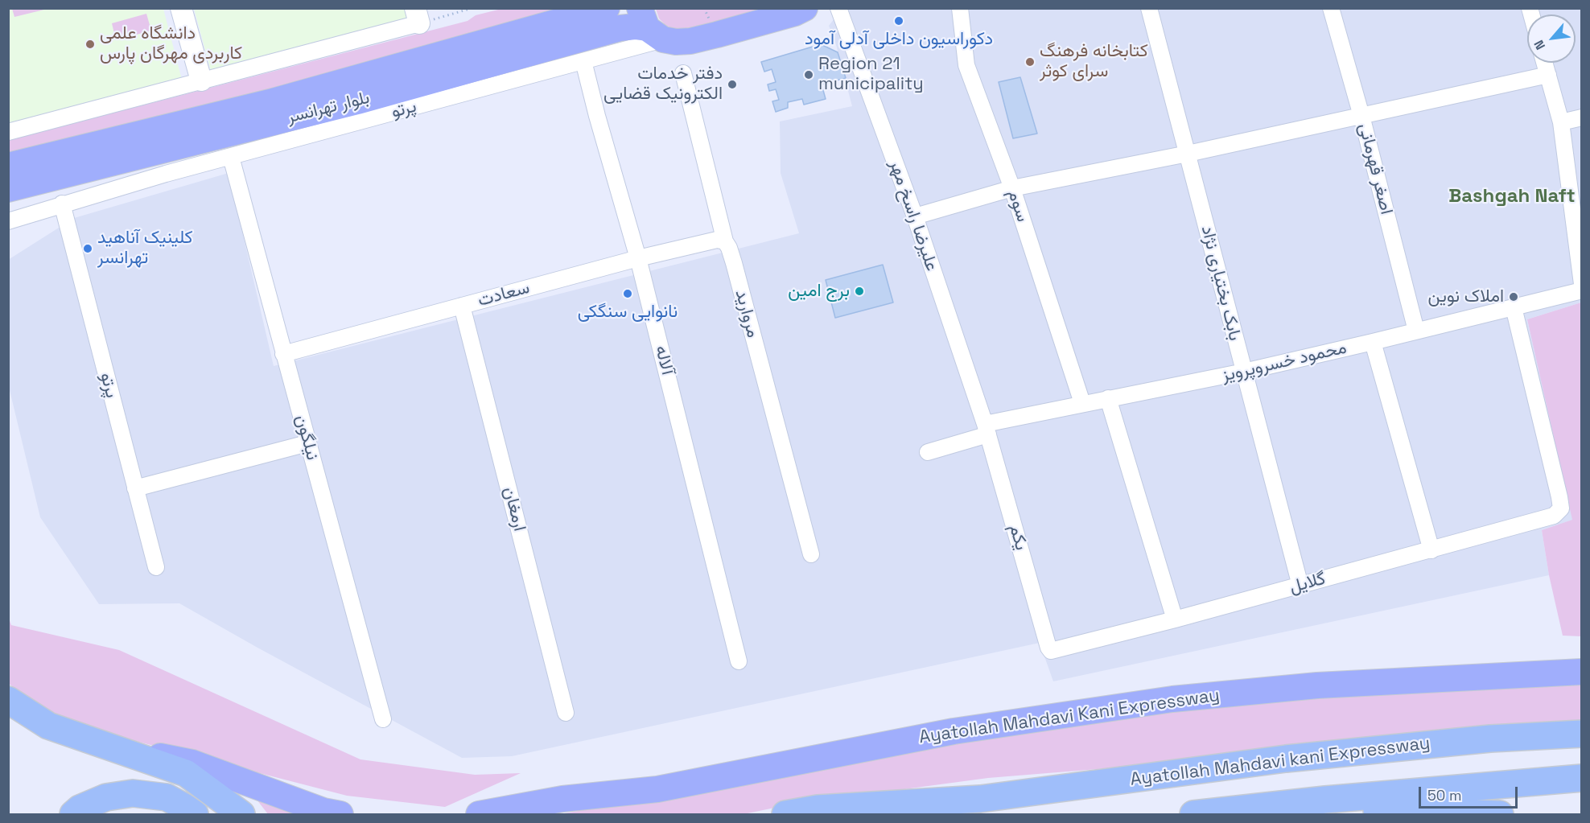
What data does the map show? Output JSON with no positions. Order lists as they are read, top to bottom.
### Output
{
  "streets": {
    "highway": ["Ayatollah Mahdavi kani Expressway"],
    "main road": ["بلوار تهرانسر", "Ayatollah Mahdavi Kani Expressway"],
    "street": [
      "پرتو",
      "اصغر قهرمانی",
      "سوم",
      "علیرضا راسخ مهر",
      "بابک بختیاری نژاد",
      "سعادت",
      "مروارید",
      "آلاله",
      "محمود خسروپرویز",
      "نیلگون",
      "ارمغان",
      "یکم",
      "گلایل"
    ]
  },
  "crossings": [
    ["بلوار تهرانسر", "پرتو"],
    ["پرتو", "آلاله"],
    ["پرتو", "نیلگون"],
    ["اصغر قهرمانی", "محمود خسروپرویز"],
    ["سوم", "محمود خسروپرویز"],
    ["علیرضا راسخ مهر", "محمود خسروپرویز"],
    ["علیرضا راسخ مهر", "یکم"],
    ["بابک بختیاری نژاد", "محمود خسروپرویز"],
    ["بابک بختیاری نژاد", "گلایل"],
    ["سعادت", "مروارید"],
    ["سعادت", "آلاله"],
    ["سعادت", "نیلگون"],
    ["سعادت", "ارمغان"],
    ["محمود خسروپرویز", "یکم"],
    ["محمود خسروپرویز", "گلایل"],
    ["یکم", "گلایل"]
  ],
  "districts": ["Bashgah Naft"],
  "places": [
    "دکوراسیون داخلی آدلی آمود",
    "دانشگاه علمی کاربردی مهرگان پارس",
    "کتابخانه فرهنگ سرای کوثر",
    "Region 21 municipality",
    "دفتر خدمات الکترونیک قضایی",
    "کلینیک آناهید تهرانسر",
    "برج امین",
    "نانوایی سنگکی",
    "املاک نوین"
  ],
  "scale_bar": "50 m",
  "north": "bottom left"
}
